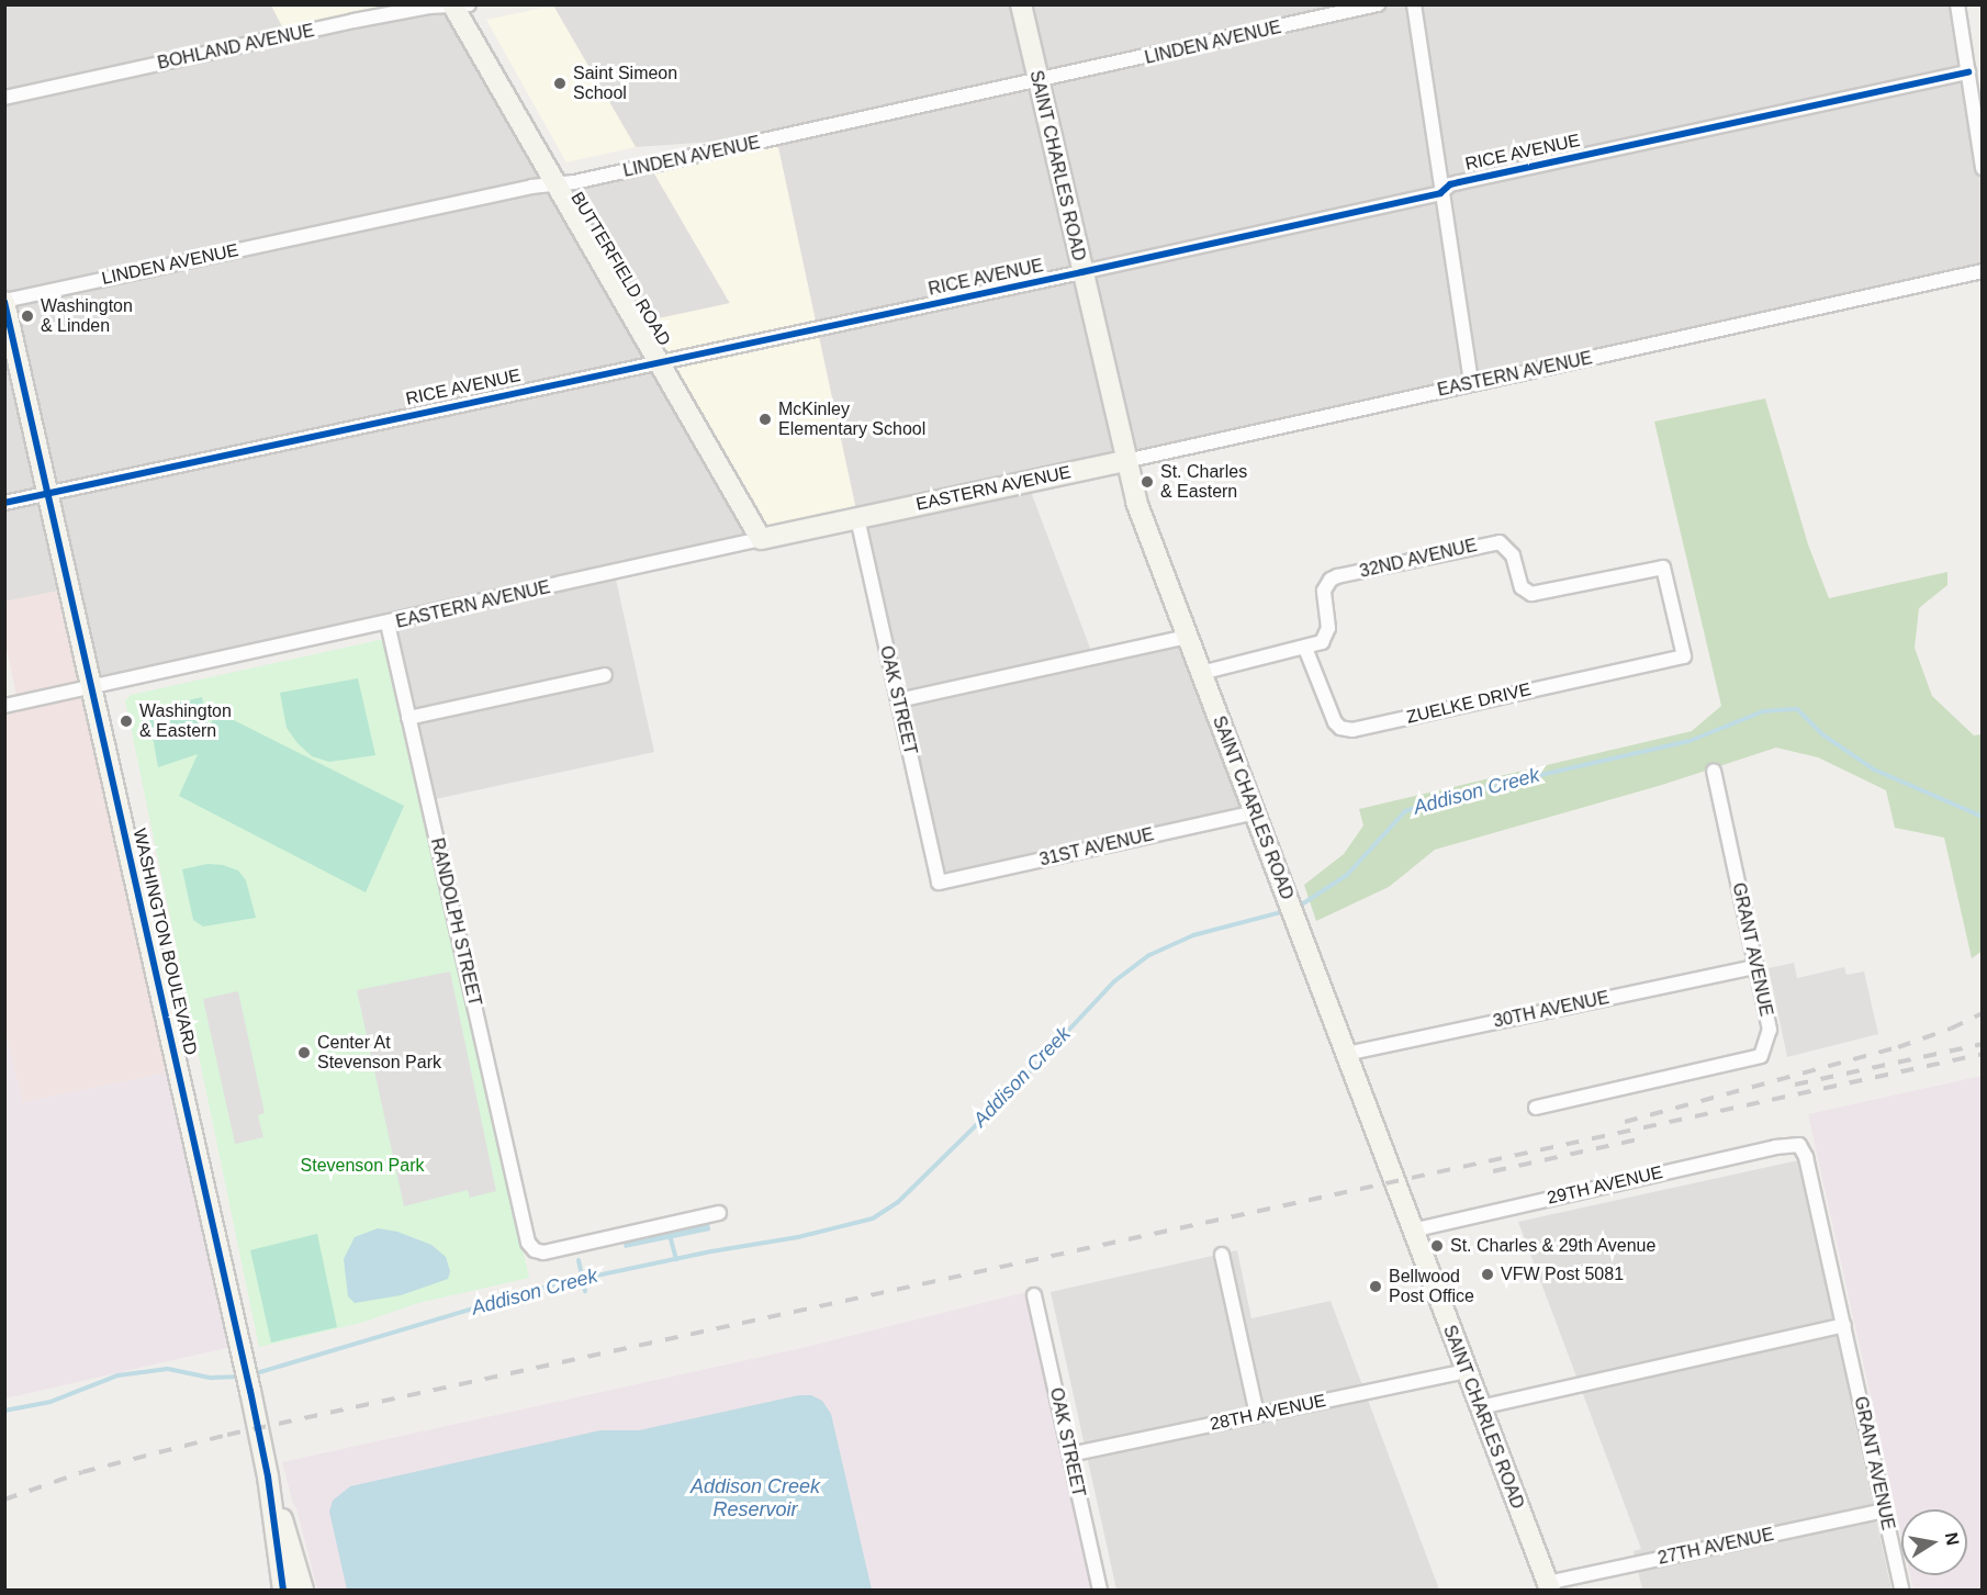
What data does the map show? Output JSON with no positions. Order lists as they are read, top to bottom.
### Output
{
  "streets": {
    "main road": [
      "SAINT CHARLES ROAD",
      "BUTTERFIELD ROAD",
      "EASTERN AVENUE",
      "WASHINGTON BOULEVARD"
    ],
    "street": [
      "LINDEN AVENUE",
      "BOHLAND AVENUE",
      "RICE AVENUE",
      "32ND AVENUE",
      "OAK STREET",
      "ZUELKE DRIVE",
      "31ST AVENUE",
      "RANDOLPH STREET",
      "GRANT AVENUE",
      "30TH AVENUE",
      "29TH AVENUE",
      "28TH AVENUE",
      "27TH AVENUE"
    ]
  },
  "crossings": [
    ["LINDEN AVENUE", "SAINT CHARLES ROAD"],
    ["LINDEN AVENUE", "BUTTERFIELD ROAD"],
    ["LINDEN AVENUE", "WASHINGTON BOULEVARD"],
    ["BOHLAND AVENUE", "BUTTERFIELD ROAD"],
    ["RICE AVENUE", "SAINT CHARLES ROAD"],
    ["RICE AVENUE", "BUTTERFIELD ROAD"],
    ["RICE AVENUE", "WASHINGTON BOULEVARD"],
    ["SAINT CHARLES ROAD", "EASTERN AVENUE"],
    ["SAINT CHARLES ROAD", "32ND AVENUE"],
    ["SAINT CHARLES ROAD", "31ST AVENUE"],
    ["SAINT CHARLES ROAD", "30TH AVENUE"],
    ["SAINT CHARLES ROAD", "29TH AVENUE"],
    ["SAINT CHARLES ROAD", "28TH AVENUE"],
    ["SAINT CHARLES ROAD", "27TH AVENUE"],
    ["BUTTERFIELD ROAD", "EASTERN AVENUE"],
    ["EASTERN AVENUE", "OAK STREET"],
    ["EASTERN AVENUE", "RANDOLPH STREET"],
    ["EASTERN AVENUE", "WASHINGTON BOULEVARD"],
    ["32ND AVENUE", "ZUELKE DRIVE"],
    ["OAK STREET", "31ST AVENUE"],
    ["OAK STREET", "28TH AVENUE"],
    ["GRANT AVENUE", "30TH AVENUE"],
    ["GRANT AVENUE", "29TH AVENUE"],
    ["GRANT AVENUE", "27TH AVENUE"]
  ],
  "water": ["Addison Creek", "Addison Creek Reservoir"],
  "parks": ["Stevenson Park"],
  "places": [
    "Saint Simeon School",
    "Washington & Linden",
    "McKinley Elementary School",
    "St. Charles & Eastern",
    "Washington & Eastern",
    "Center At Stevenson Park",
    "St. Charles & 29th Avenue",
    "VFW Post 5081",
    "Bellwood Post Office"
  ],
  "north": "right"
}
